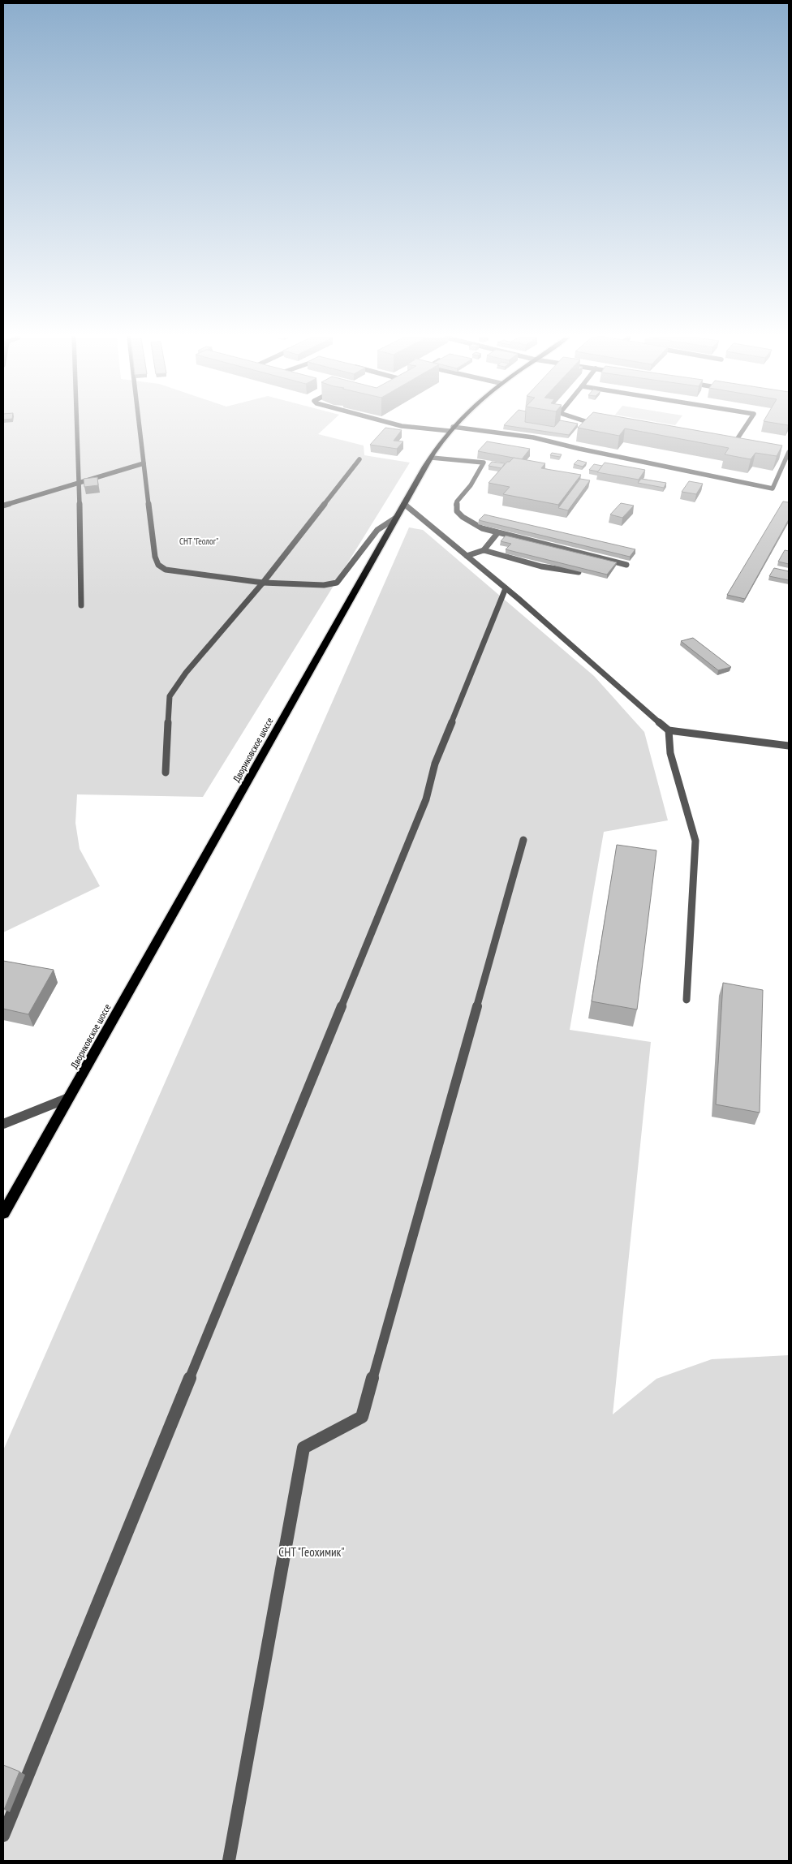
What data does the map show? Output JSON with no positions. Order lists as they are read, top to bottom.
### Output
{
  "streets": {
    "main road": ["Двориковское шоссе"]
  },
  "parks": ["СНТ \"Геолог\"", "СНТ \"Геохимик\""]
}
